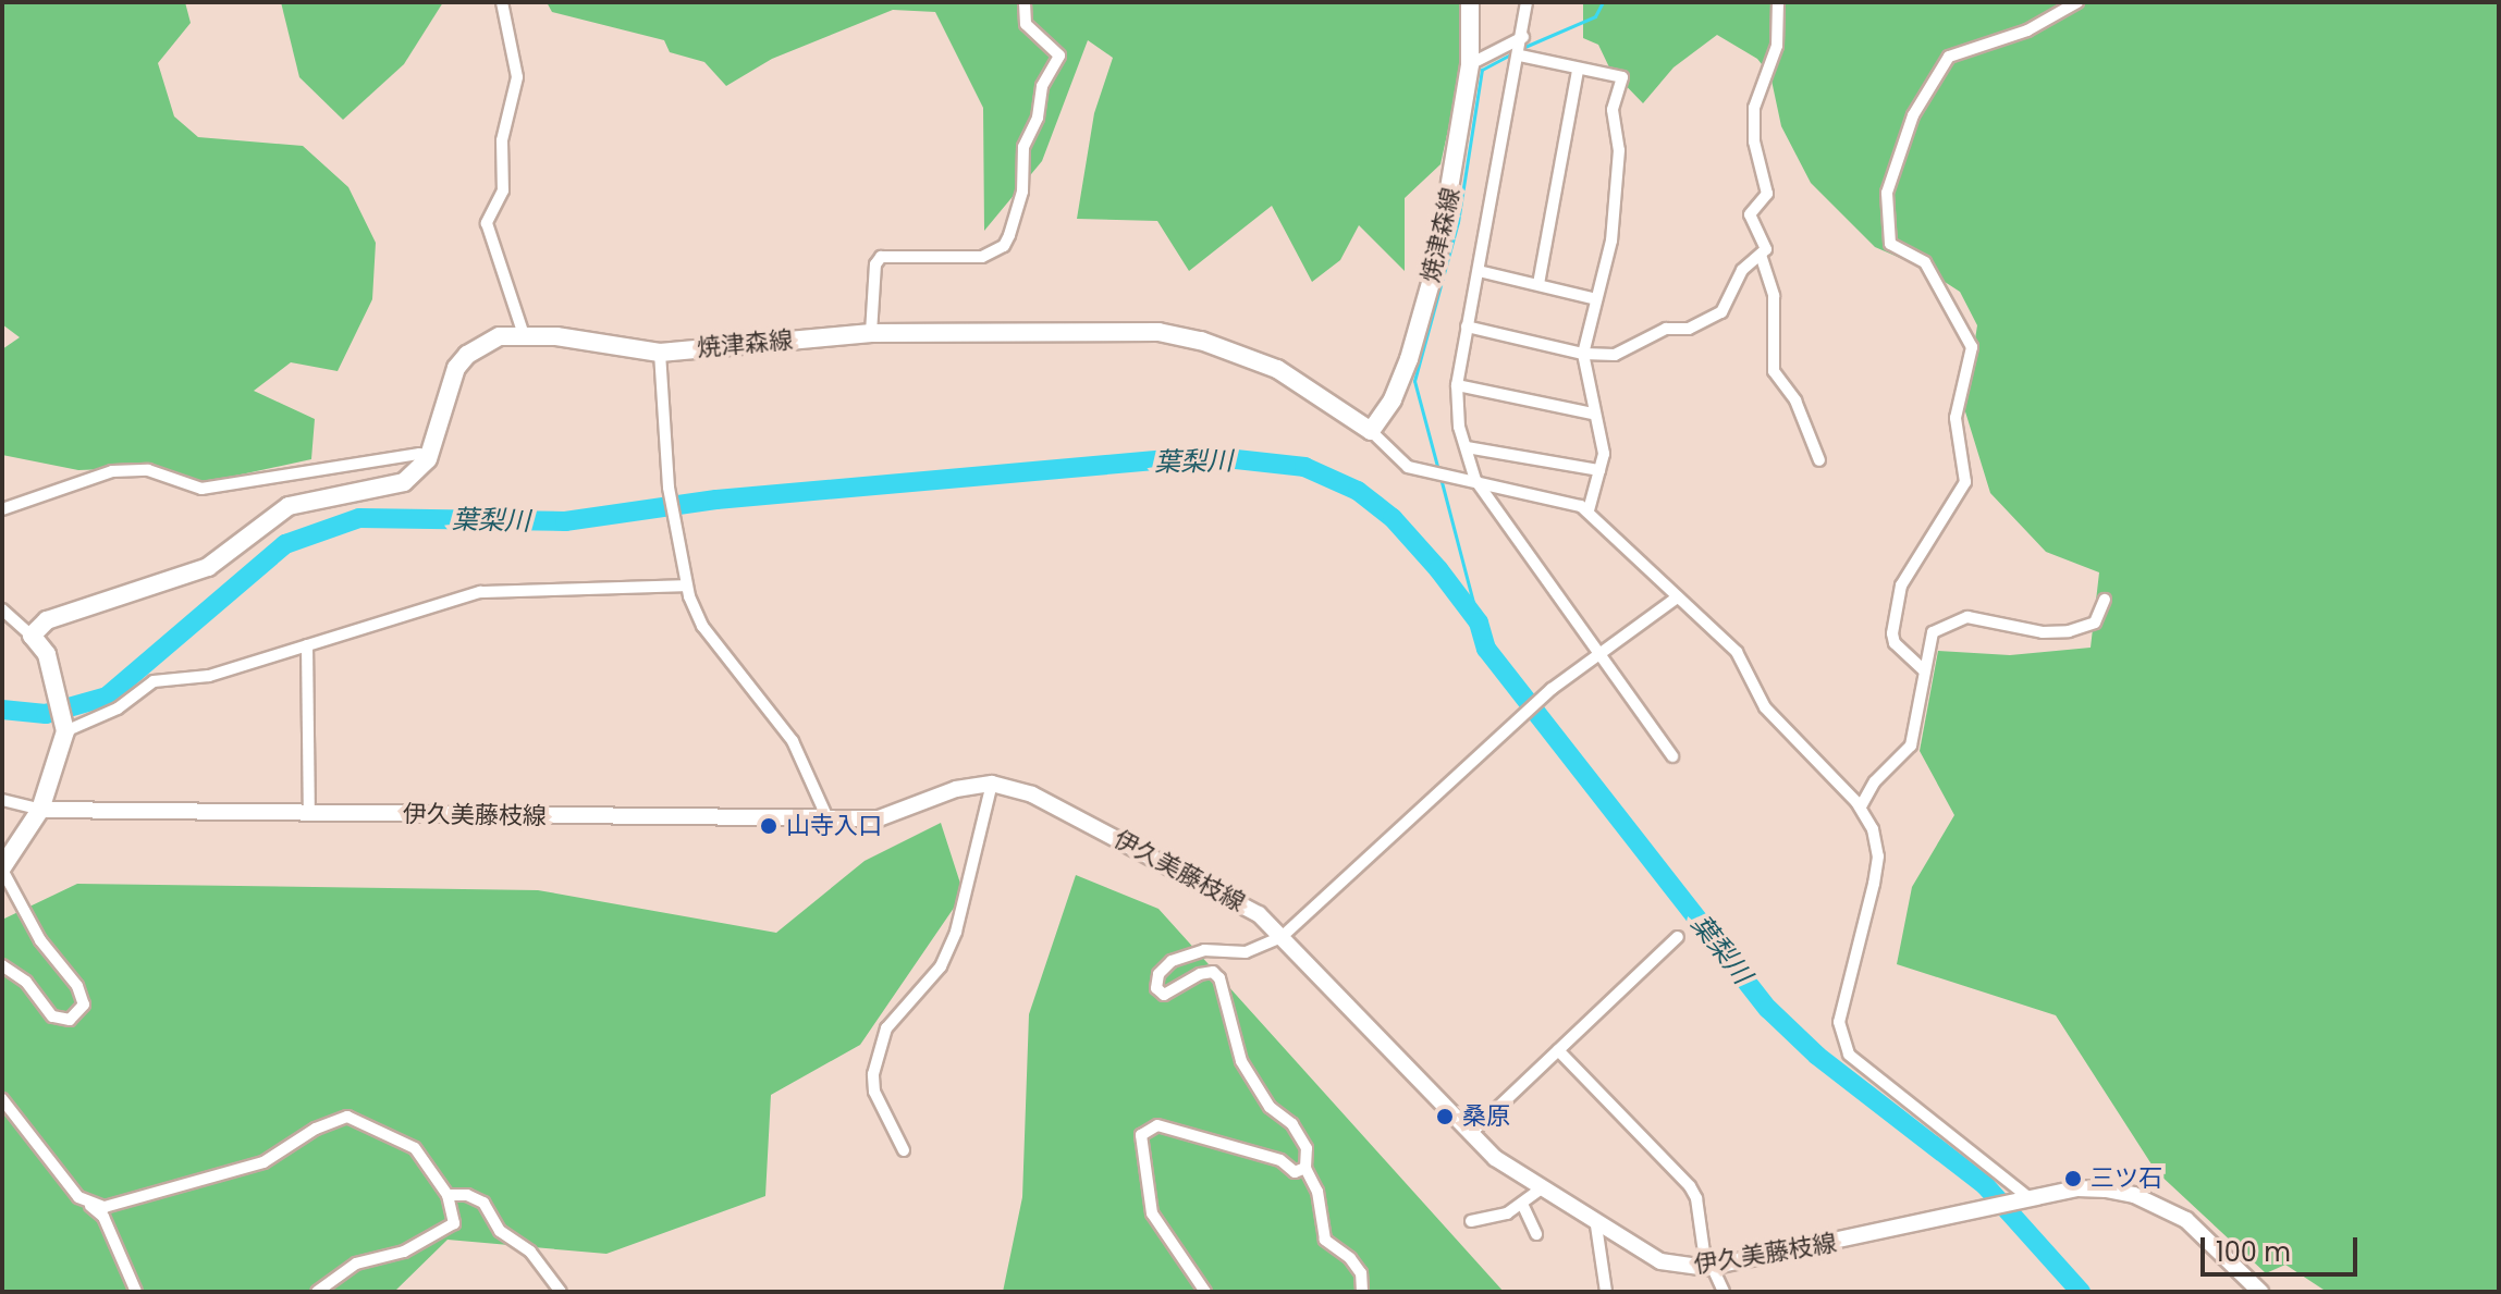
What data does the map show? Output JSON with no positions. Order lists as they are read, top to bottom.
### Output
{
  "streets": {
    "main road": ["焼津森線", "伊久美藤枝線"]
  },
  "water": ["葉梨川"],
  "places": ["山寺入口", "桑原", "三ツ石"],
  "scale_bar": "100 m"
}
